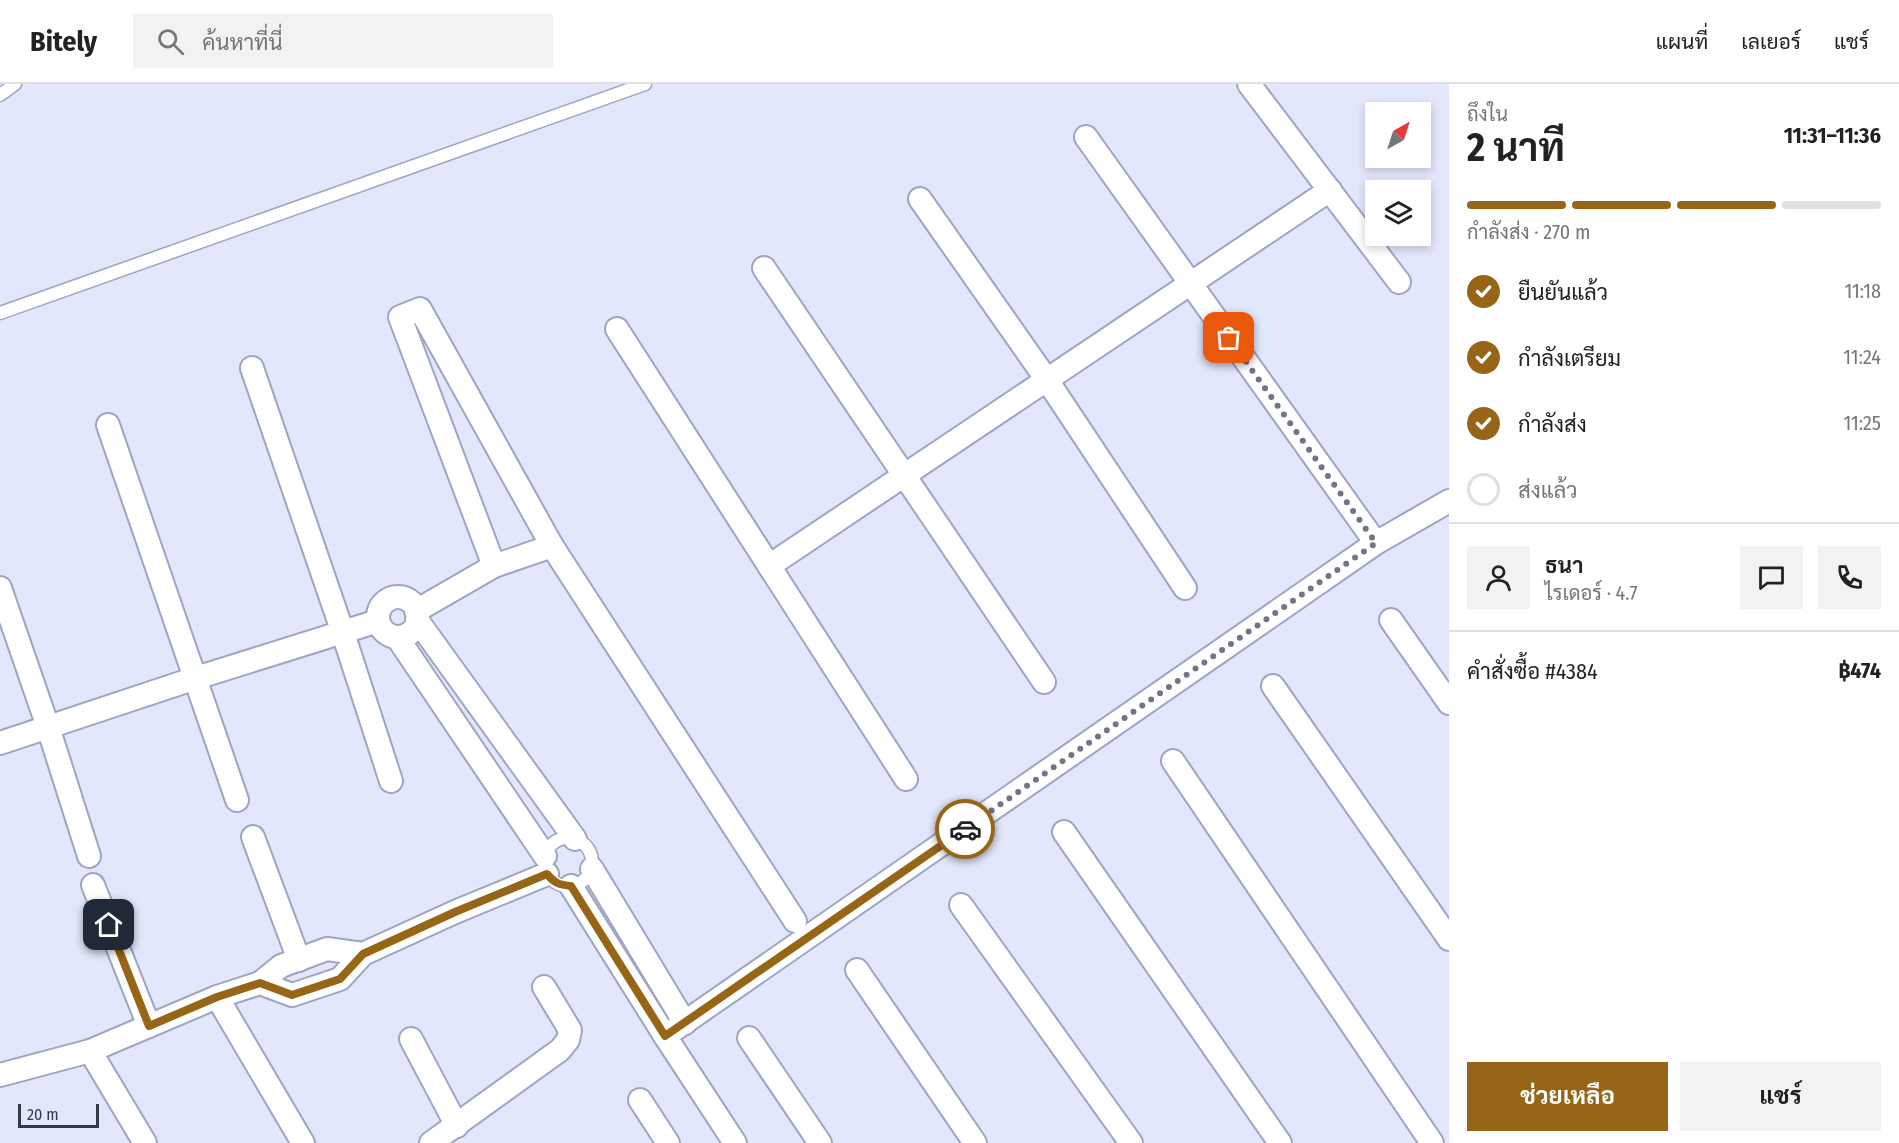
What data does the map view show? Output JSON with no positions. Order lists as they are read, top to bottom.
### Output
{
  "scale_bar": "20 m",
  "north": "top right",
  "page": {
    "header": "Bitely",
    "search": "ค้นหาที่นี่",
    "nav": ["แผนที่", "เลเยอร์", "แชร์"],
    "heading": ["2 นาที", "ถึงใน", "11:31–11:36"],
    "panel": [
      "ธนา",
      "ไรเดอร์ · 4.7",
      "คำสั่งซื้อ #4384",
      "฿474"
    ],
    "bar": "กำลังส่ง · 270 m",
    "list": [
      ["ยืนยันแล้ว", "11:18"],
      ["กำลังเตรียม", "11:24"],
      ["กำลังส่ง", "11:25"],
      "ส่งแล้ว"
    ],
    "buttons": ["ช่วยเหลือ", "แชร์"],
    "scale": "20 m"
  }
}
